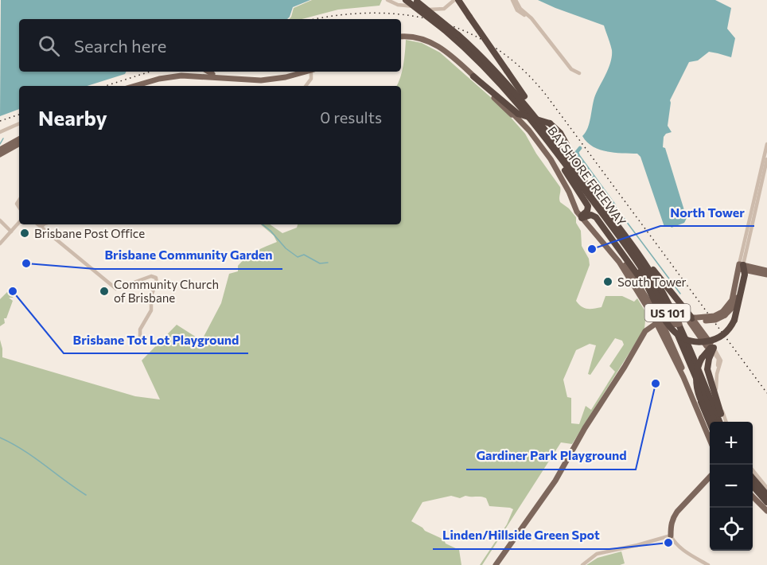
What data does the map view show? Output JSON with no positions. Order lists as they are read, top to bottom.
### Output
{
  "streets": {
    "highway": ["BAYSHORE FREEWAY", "US 101"]
  },
  "places": [
    "Brisbane Post Office",
    "North Tower",
    "Brisbane Community Garden",
    "South Tower",
    "Brisbane Tot Lot Playground",
    "Community Church of Brisbane",
    "Gardiner Park Playground",
    "Linden/Hillside Green Spot"
  ],
  "page": {
    "search": "Search here",
    "heading": ["Nearby", "0 results"],
    "map_buttons": ["+", "−"]
  }
}
